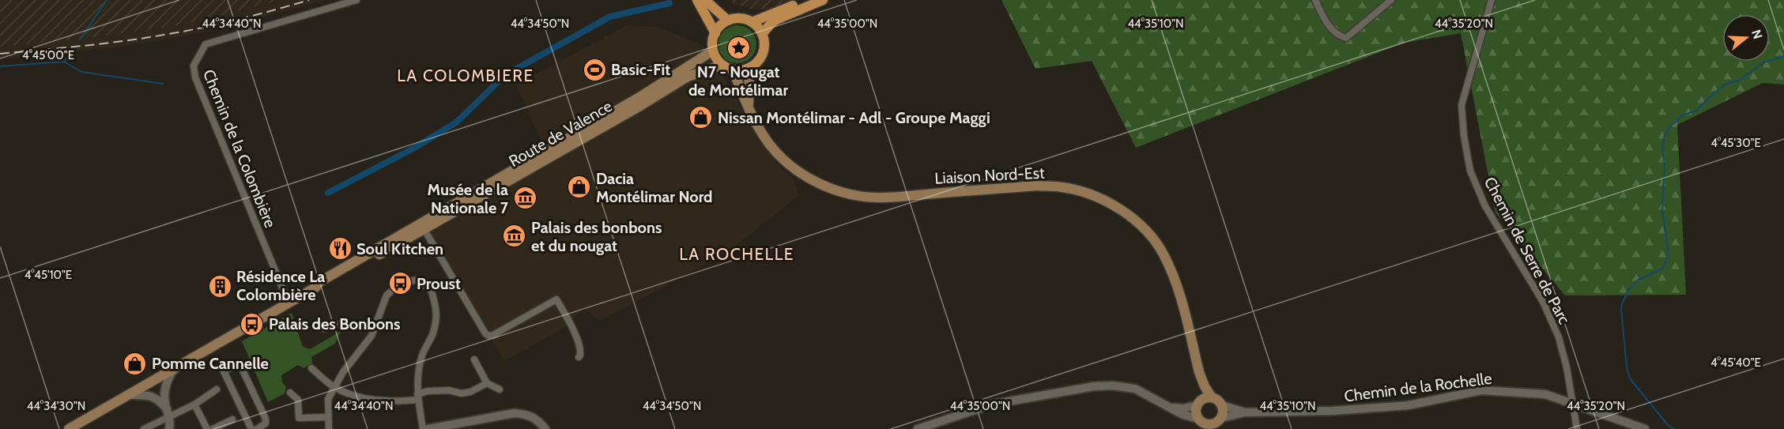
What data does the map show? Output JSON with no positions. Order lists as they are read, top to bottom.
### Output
{
  "streets": {
    "main road": ["Route de Valence", "Liaison Nord-Est"],
    "street": ["Chemin de la Colombière", "Chemin de Serre de Parc", "Chemin de la Rochelle"]
  },
  "crossings": [
    ["Route de Valence", "Chemin de la Colombière"],
    ["Route de Valence", "Liaison Nord-Est"],
    ["Liaison Nord-Est", "Chemin de la Rochelle"],
    ["Chemin de Serre de Parc", "Chemin de la Rochelle"]
  ],
  "districts": ["LA COLOMBIERE", "LA ROCHELLE"],
  "places": {
    "place": ["N7 - Nougat de Montélimar"],
    "sports": ["Basic-Fit"],
    "shop": ["Nissan Montélimar - Adl - Groupe Maggi", "Dacia Montélimar Nord", "Pomme Cannelle"],
    "museum": ["Musée de la Nationale 7", "Palais des bonbons et du nougat"],
    "restaurant": ["Soul Kitchen"],
    "bus stop": ["Proust", "Palais des Bonbons"],
    "building": ["Résidence La Colombière"]
  },
  "north": "right",
  "coordinates": [
    "44°34'40\"N",
    "44°34'50\"N",
    "44°35'00\"N",
    "44°35'10\"N",
    "44°35'20\"N",
    "4°45'00\"E",
    "4°45'30\"E",
    "4°45'10\"E",
    "4°45'40\"E",
    "44°34'30\"N"
  ]
}
